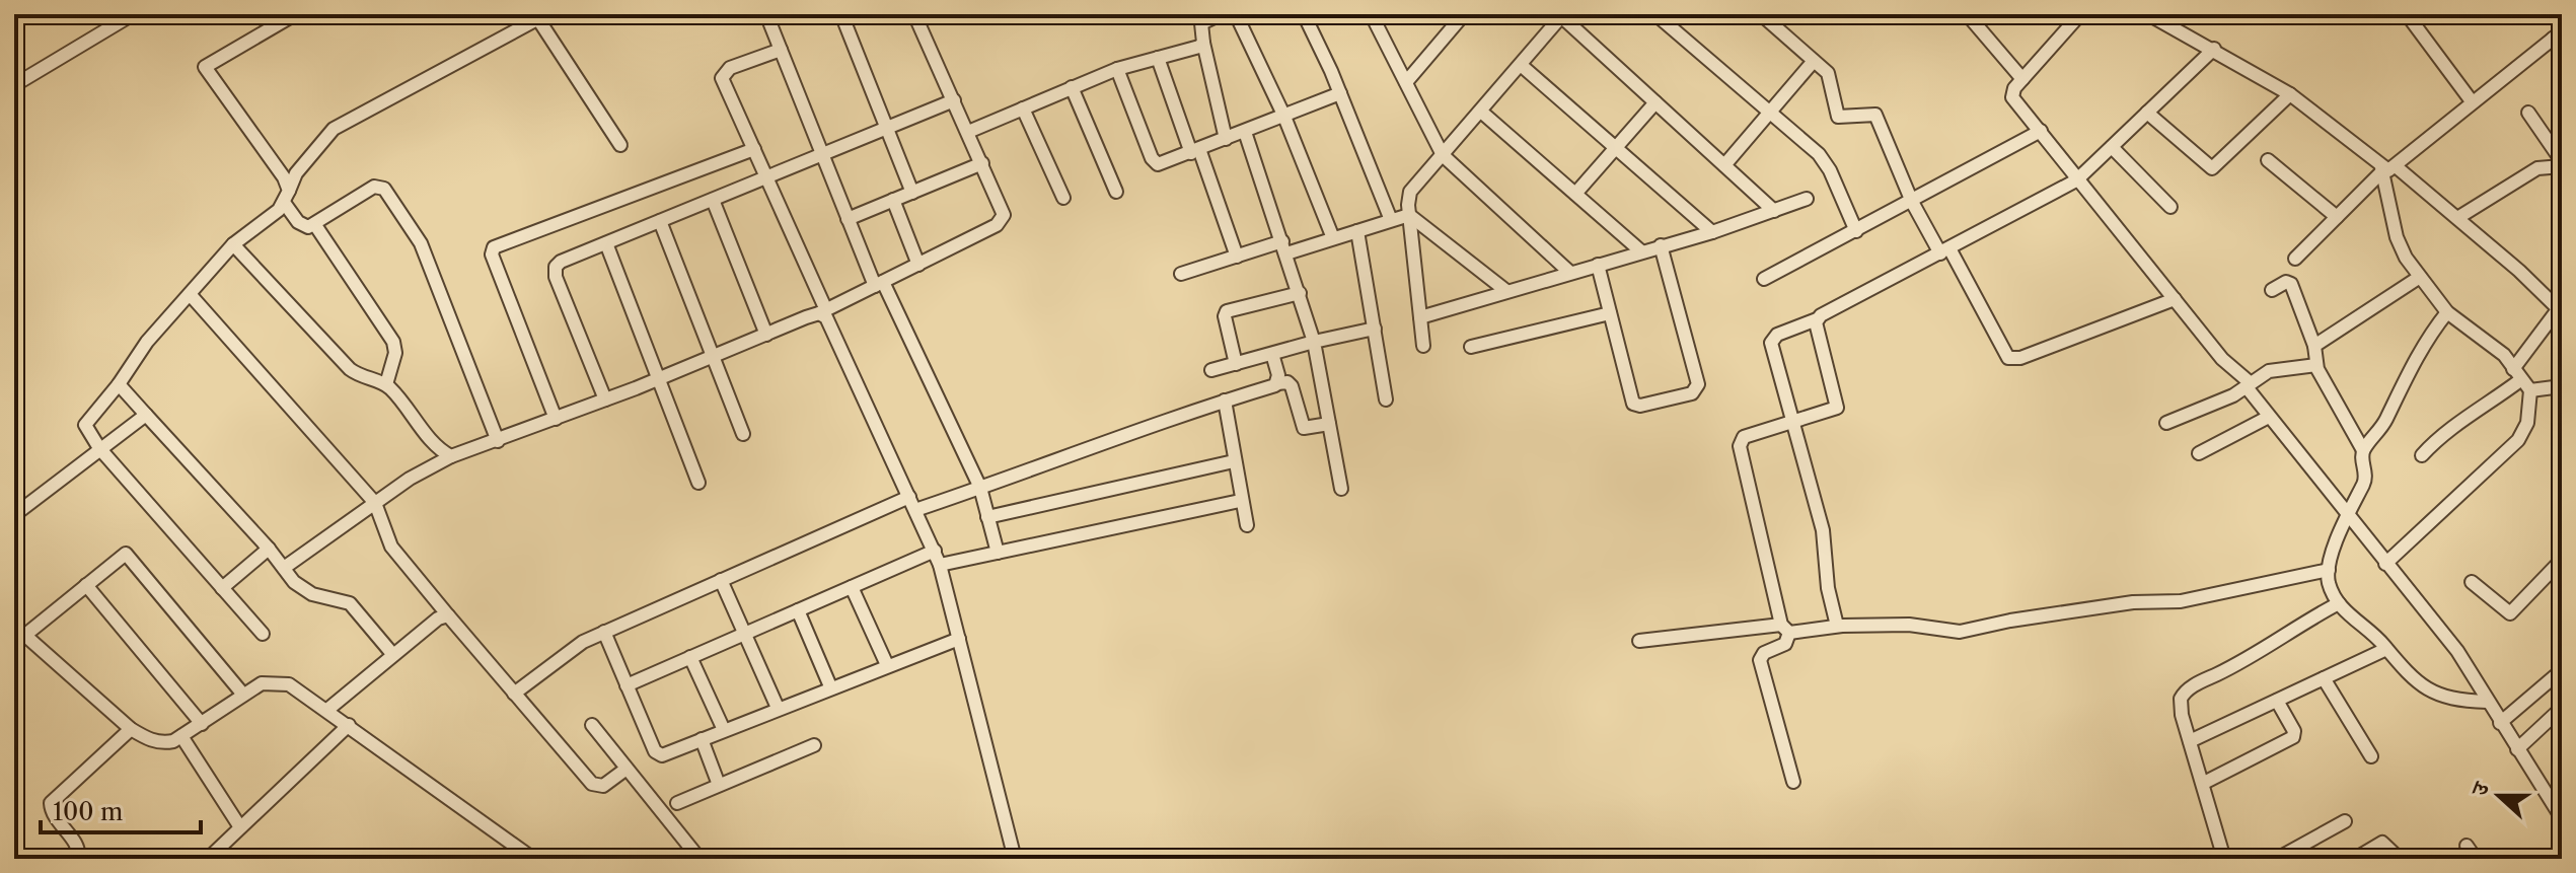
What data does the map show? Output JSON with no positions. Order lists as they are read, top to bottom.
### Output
{
  "scale_bar": "100 m",
  "north": "left"
}
